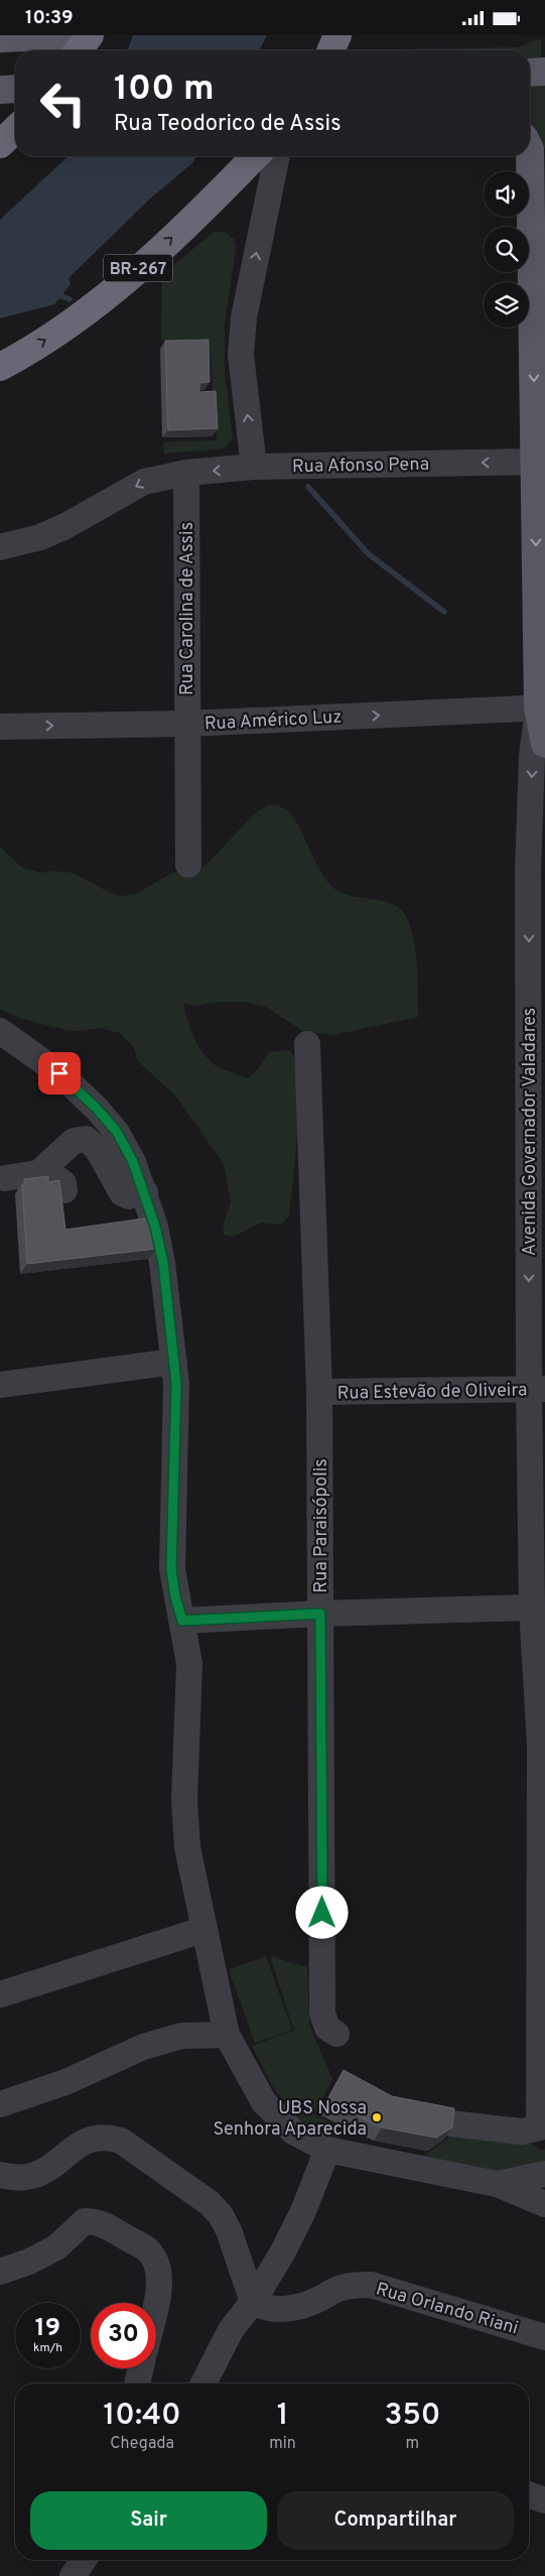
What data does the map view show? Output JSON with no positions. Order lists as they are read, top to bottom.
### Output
{
  "streets": {
    "highway": ["BR-267"],
    "main road": ["Avenida Governador Valadares"],
    "street": [
      "Rua Afonso Pena",
      "Rua Carolina de Assis",
      "Rua Américo Luz",
      "Rua Estevão de Oliveira",
      "Rua Paraisópolis",
      "Rua Orlando Riani"
    ]
  },
  "crossings": [
    ["Rua Afonso Pena", "Rua Carolina de Assis"],
    ["Rua Afonso Pena", "Avenida Governador Valadares"],
    ["Rua Carolina de Assis", "Rua Américo Luz"],
    ["Rua Américo Luz", "Avenida Governador Valadares"],
    ["Avenida Governador Valadares", "Rua Estevão de Oliveira"],
    ["Rua Estevão de Oliveira", "Rua Paraisópolis"]
  ],
  "one_way": ["Rua Afonso Pena", "Rua Américo Luz", "Avenida Governador Valadares"],
  "places": ["UBS Nossa Senhora Aparecida"],
  "page": {
    "status": "10:39",
    "turn": ["100 m", "Rua Teodorico de Assis"],
    "speed": "19 km/h",
    "limit": "30",
    "eta": [
      "10:40",
      "Chegada",
      "1",
      "min",
      "350",
      "m"
    ],
    "buttons": ["Sair", "Compartilhar"]
  }
}
